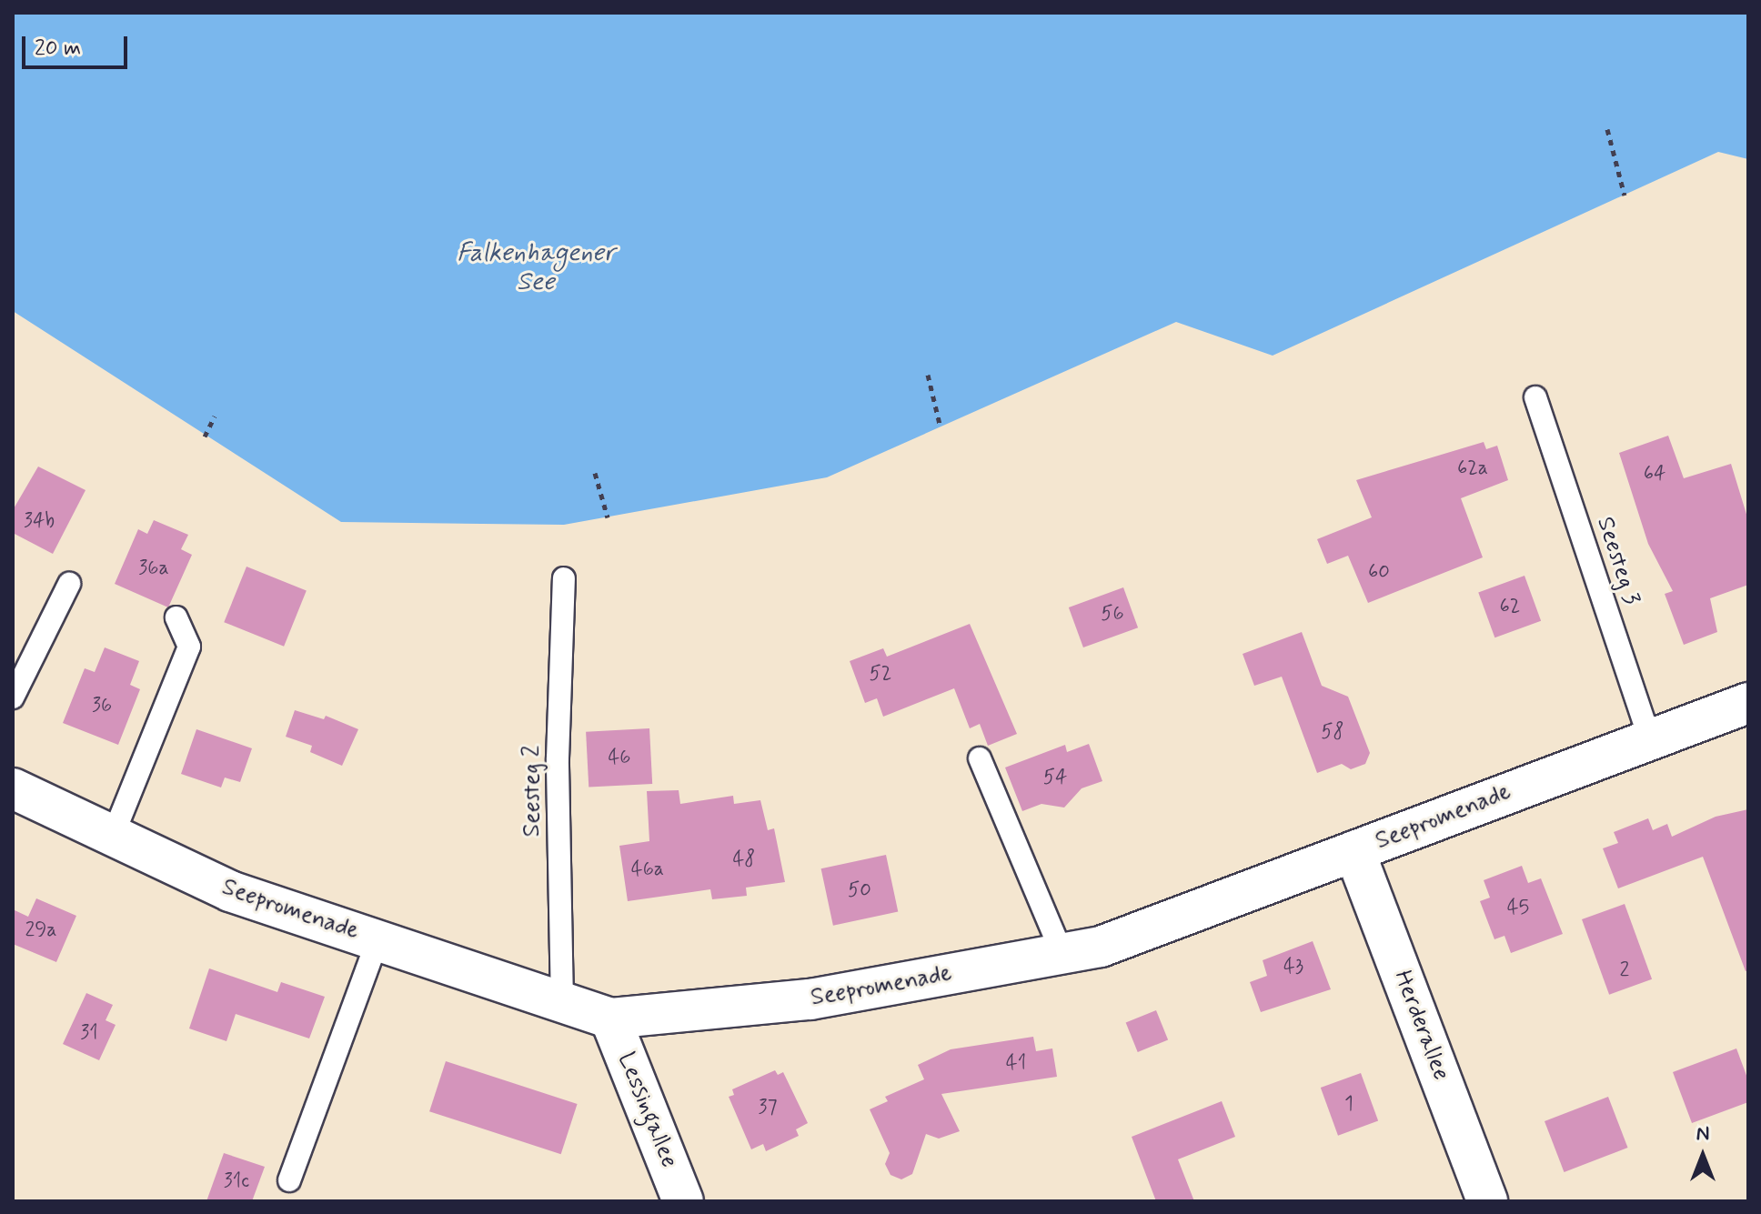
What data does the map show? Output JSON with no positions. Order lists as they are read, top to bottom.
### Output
{
  "streets": {
    "street": ["Seepromenade", "Herderallee", "Lessingallee"],
    "lane": ["Seesteg 3", "Seesteg 2"]
  },
  "crossings": [
    ["Seesteg 3", "Seepromenade"],
    ["Seesteg 2", "Seepromenade"],
    ["Seepromenade", "Herderallee"],
    ["Seepromenade", "Lessingallee"]
  ],
  "water": ["Falkenhagener See"],
  "house_numbers": [
    "62a",
    "64",
    "34b",
    "36a",
    "60",
    "62",
    "56",
    "52",
    "36",
    "58",
    "46",
    "54",
    "48",
    "46a",
    "50",
    "45",
    "29a",
    "43",
    "2",
    "31",
    "41",
    "1",
    "37",
    "31c"
  ],
  "scale_bar": "20 m",
  "north": "top"
}
